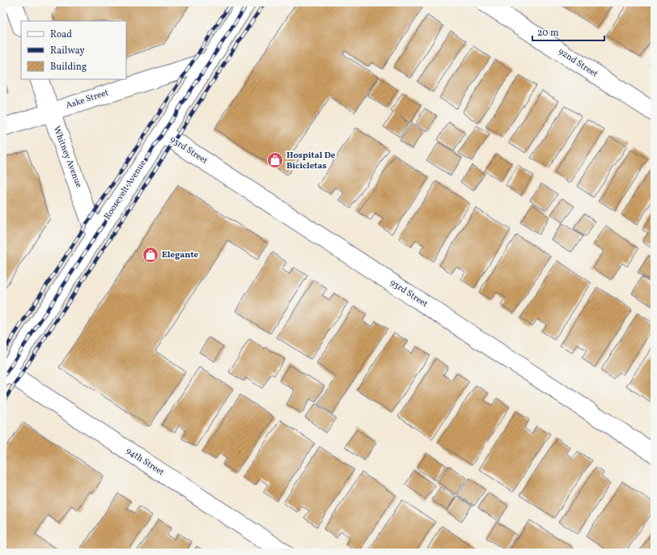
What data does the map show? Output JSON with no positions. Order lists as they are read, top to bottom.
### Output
{
  "streets": {
    "street": [
      "92nd Street",
      "Aske Street",
      "93rd Street",
      "Whitney Avenue",
      "Roosevelt Avenue",
      "94th Street"
    ]
  },
  "crossings": [
    ["Aske Street", "Whitney Avenue"],
    ["Aske Street", "Roosevelt Avenue"],
    ["93rd Street", "Roosevelt Avenue"],
    ["Whitney Avenue", "Roosevelt Avenue"],
    ["Roosevelt Avenue", "94th Street"]
  ],
  "places": {
    "shop": ["Hospital De Bicicletas", "Elegante"]
  },
  "legend": ["Road", "Railway", "Building"],
  "scale_bar": "20 m"
}
